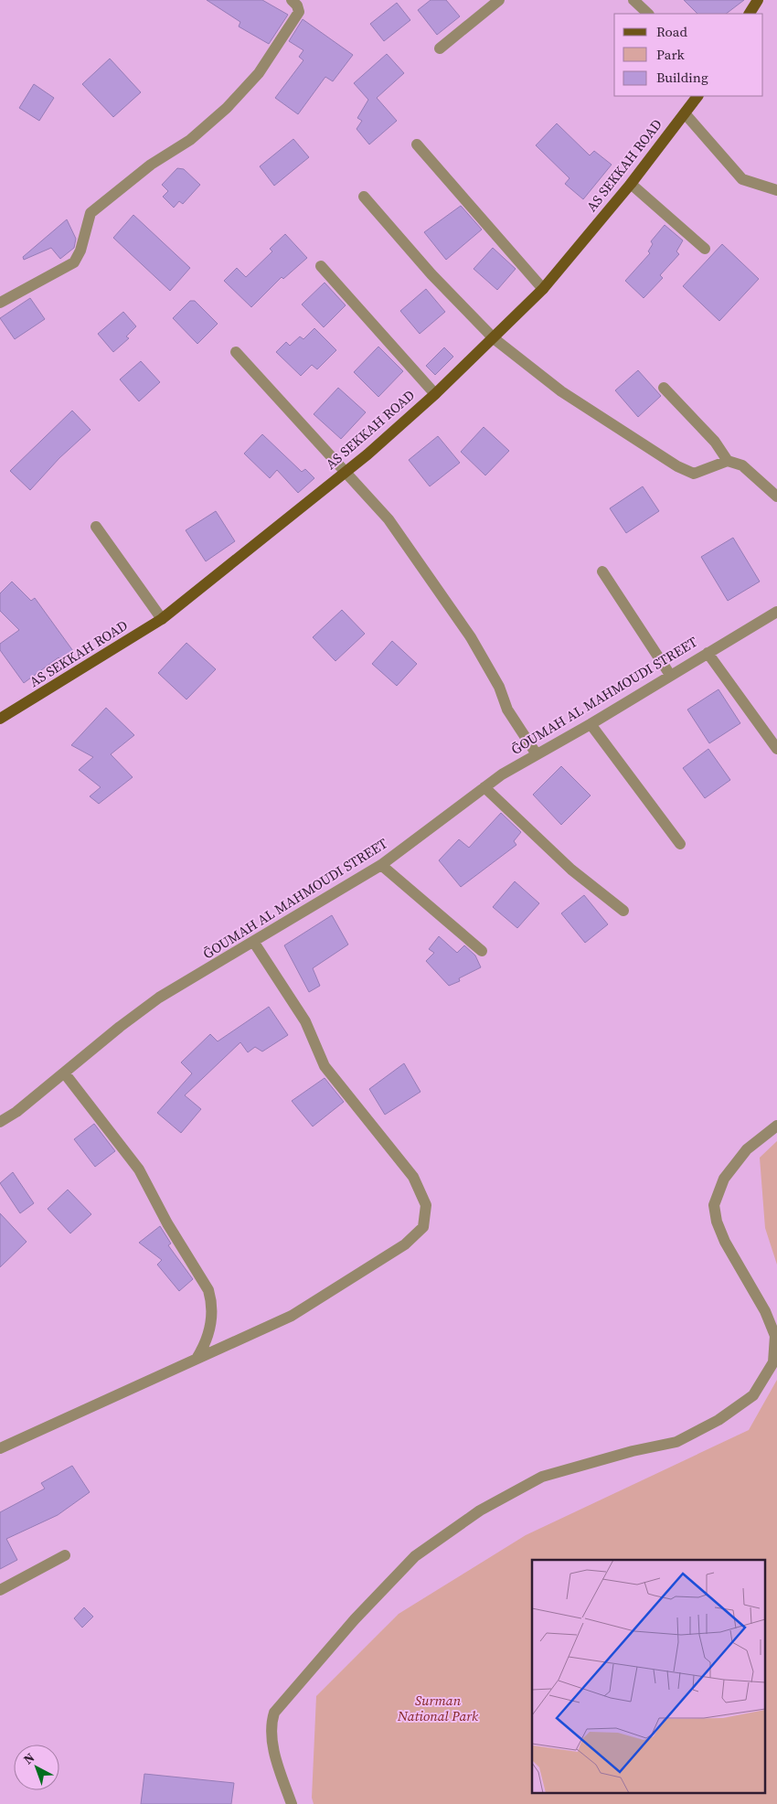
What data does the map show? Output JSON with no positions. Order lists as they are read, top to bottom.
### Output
{
  "streets": {
    "main road": ["AS SEKKAH ROAD"],
    "street": ["ḠOUMAH AL MAHMOUDI STREET"]
  },
  "parks": ["Surman National Park"],
  "legend": ["Road", "Park", "Building"],
  "north": "top left"
}
